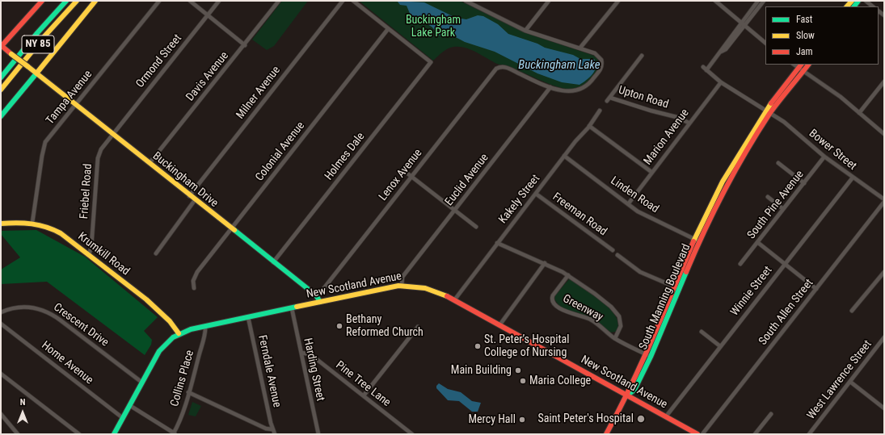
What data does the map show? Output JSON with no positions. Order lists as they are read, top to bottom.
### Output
{
  "streets": {
    "main road": [
      "NY 85",
      "Buckingham Drive",
      "Krumkill Road",
      "New Scotland Avenue",
      "South Manning Boulevard"
    ],
    "street": [
      "Ormond Street",
      "Davis Avenue",
      "Milner Avenue",
      "Tampa Avenue",
      "Upton Road",
      "Marion Avenue",
      "Bower Street",
      "Colonial Avenue",
      "Holmes Dale",
      "Lenox Avenue",
      "Euclid Avenue",
      "Friebel Road",
      "Linden Road",
      "Kakely Street",
      "South Pine Avenue",
      "Freeman Road",
      "Winnie Street",
      "Greenway",
      "South Allen Street",
      "Crescent Drive",
      "Home Avenue",
      "Harding Street",
      "Ferndale Avenue",
      "Collins Place",
      "West Lawrence Street",
      "Pine Tree Lane"
    ]
  },
  "crossings": [
    ["Ormond Street", "Buckingham Drive"],
    ["Ormond Street", "Friebel Road"],
    ["Davis Avenue", "Buckingham Drive"],
    ["Milner Avenue", "Buckingham Drive"],
    ["Tampa Avenue", "Buckingham Drive"],
    ["Tampa Avenue", "Krumkill Road"],
    ["Upton Road", "Marion Avenue"],
    ["Marion Avenue", "Bower Street"],
    ["Marion Avenue", "Linden Road"],
    ["Bower Street", "South Pine Avenue"],
    ["Bower Street", "Winnie Street"],
    ["Bower Street", "South Manning Boulevard"],
    ["Bower Street", "South Allen Street"],
    ["Colonial Avenue", "Holmes Dale"],
    ["Colonial Avenue", "Buckingham Drive"],
    ["Holmes Dale", "Buckingham Drive"],
    ["Lenox Avenue", "Buckingham Drive"],
    ["Lenox Avenue", "Euclid Avenue"],
    ["Buckingham Drive", "Friebel Road"],
    ["Buckingham Drive", "New Scotland Avenue"],
    ["Euclid Avenue", "New Scotland Avenue"],
    ["Friebel Road", "Krumkill Road"],
    ["Linden Road", "Kakely Street"],
    ["Linden Road", "South Manning Boulevard"],
    ["Kakely Street", "Freeman Road"],
    ["Kakely Street", "New Scotland Avenue"],
    ["Kakely Street", "Greenway"],
    ["Krumkill Road", "New Scotland Avenue"],
    ["New Scotland Avenue", "Winnie Street"],
    ["New Scotland Avenue", "South Manning Boulevard"],
    ["New Scotland Avenue", "Crescent Drive"],
    ["New Scotland Avenue", "Home Avenue"],
    ["New Scotland Avenue", "Harding Street"],
    ["New Scotland Avenue", "Ferndale Avenue"],
    ["New Scotland Avenue", "Collins Place"],
    ["South Manning Boulevard", "Greenway"],
    ["Harding Street", "Pine Tree Lane"]
  ],
  "water": ["Buckingham Lake"],
  "parks": ["Buckingham Lake Park"],
  "places": [
    "Bethany Reformed Church",
    "St. Peter’s Hospital College of Nursing",
    "Main Building",
    "Maria College",
    "Saint Peter's Hospital",
    "Mercy Hall"
  ],
  "legend": ["Fast", "Slow", "Jam"],
  "north": "top"
}
